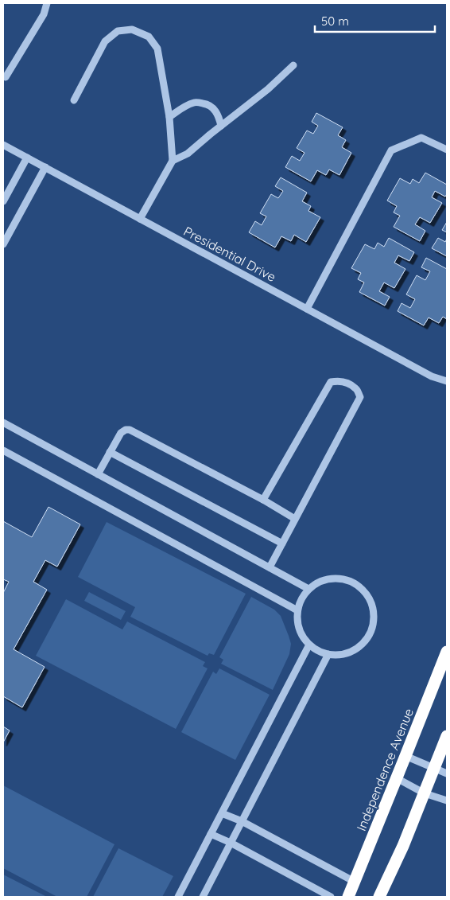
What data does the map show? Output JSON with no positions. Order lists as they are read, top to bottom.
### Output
{
  "streets": {
    "highway": ["Independence Avenue"],
    "street": ["Presidential Drive"]
  },
  "scale_bar": "50 m"
}
